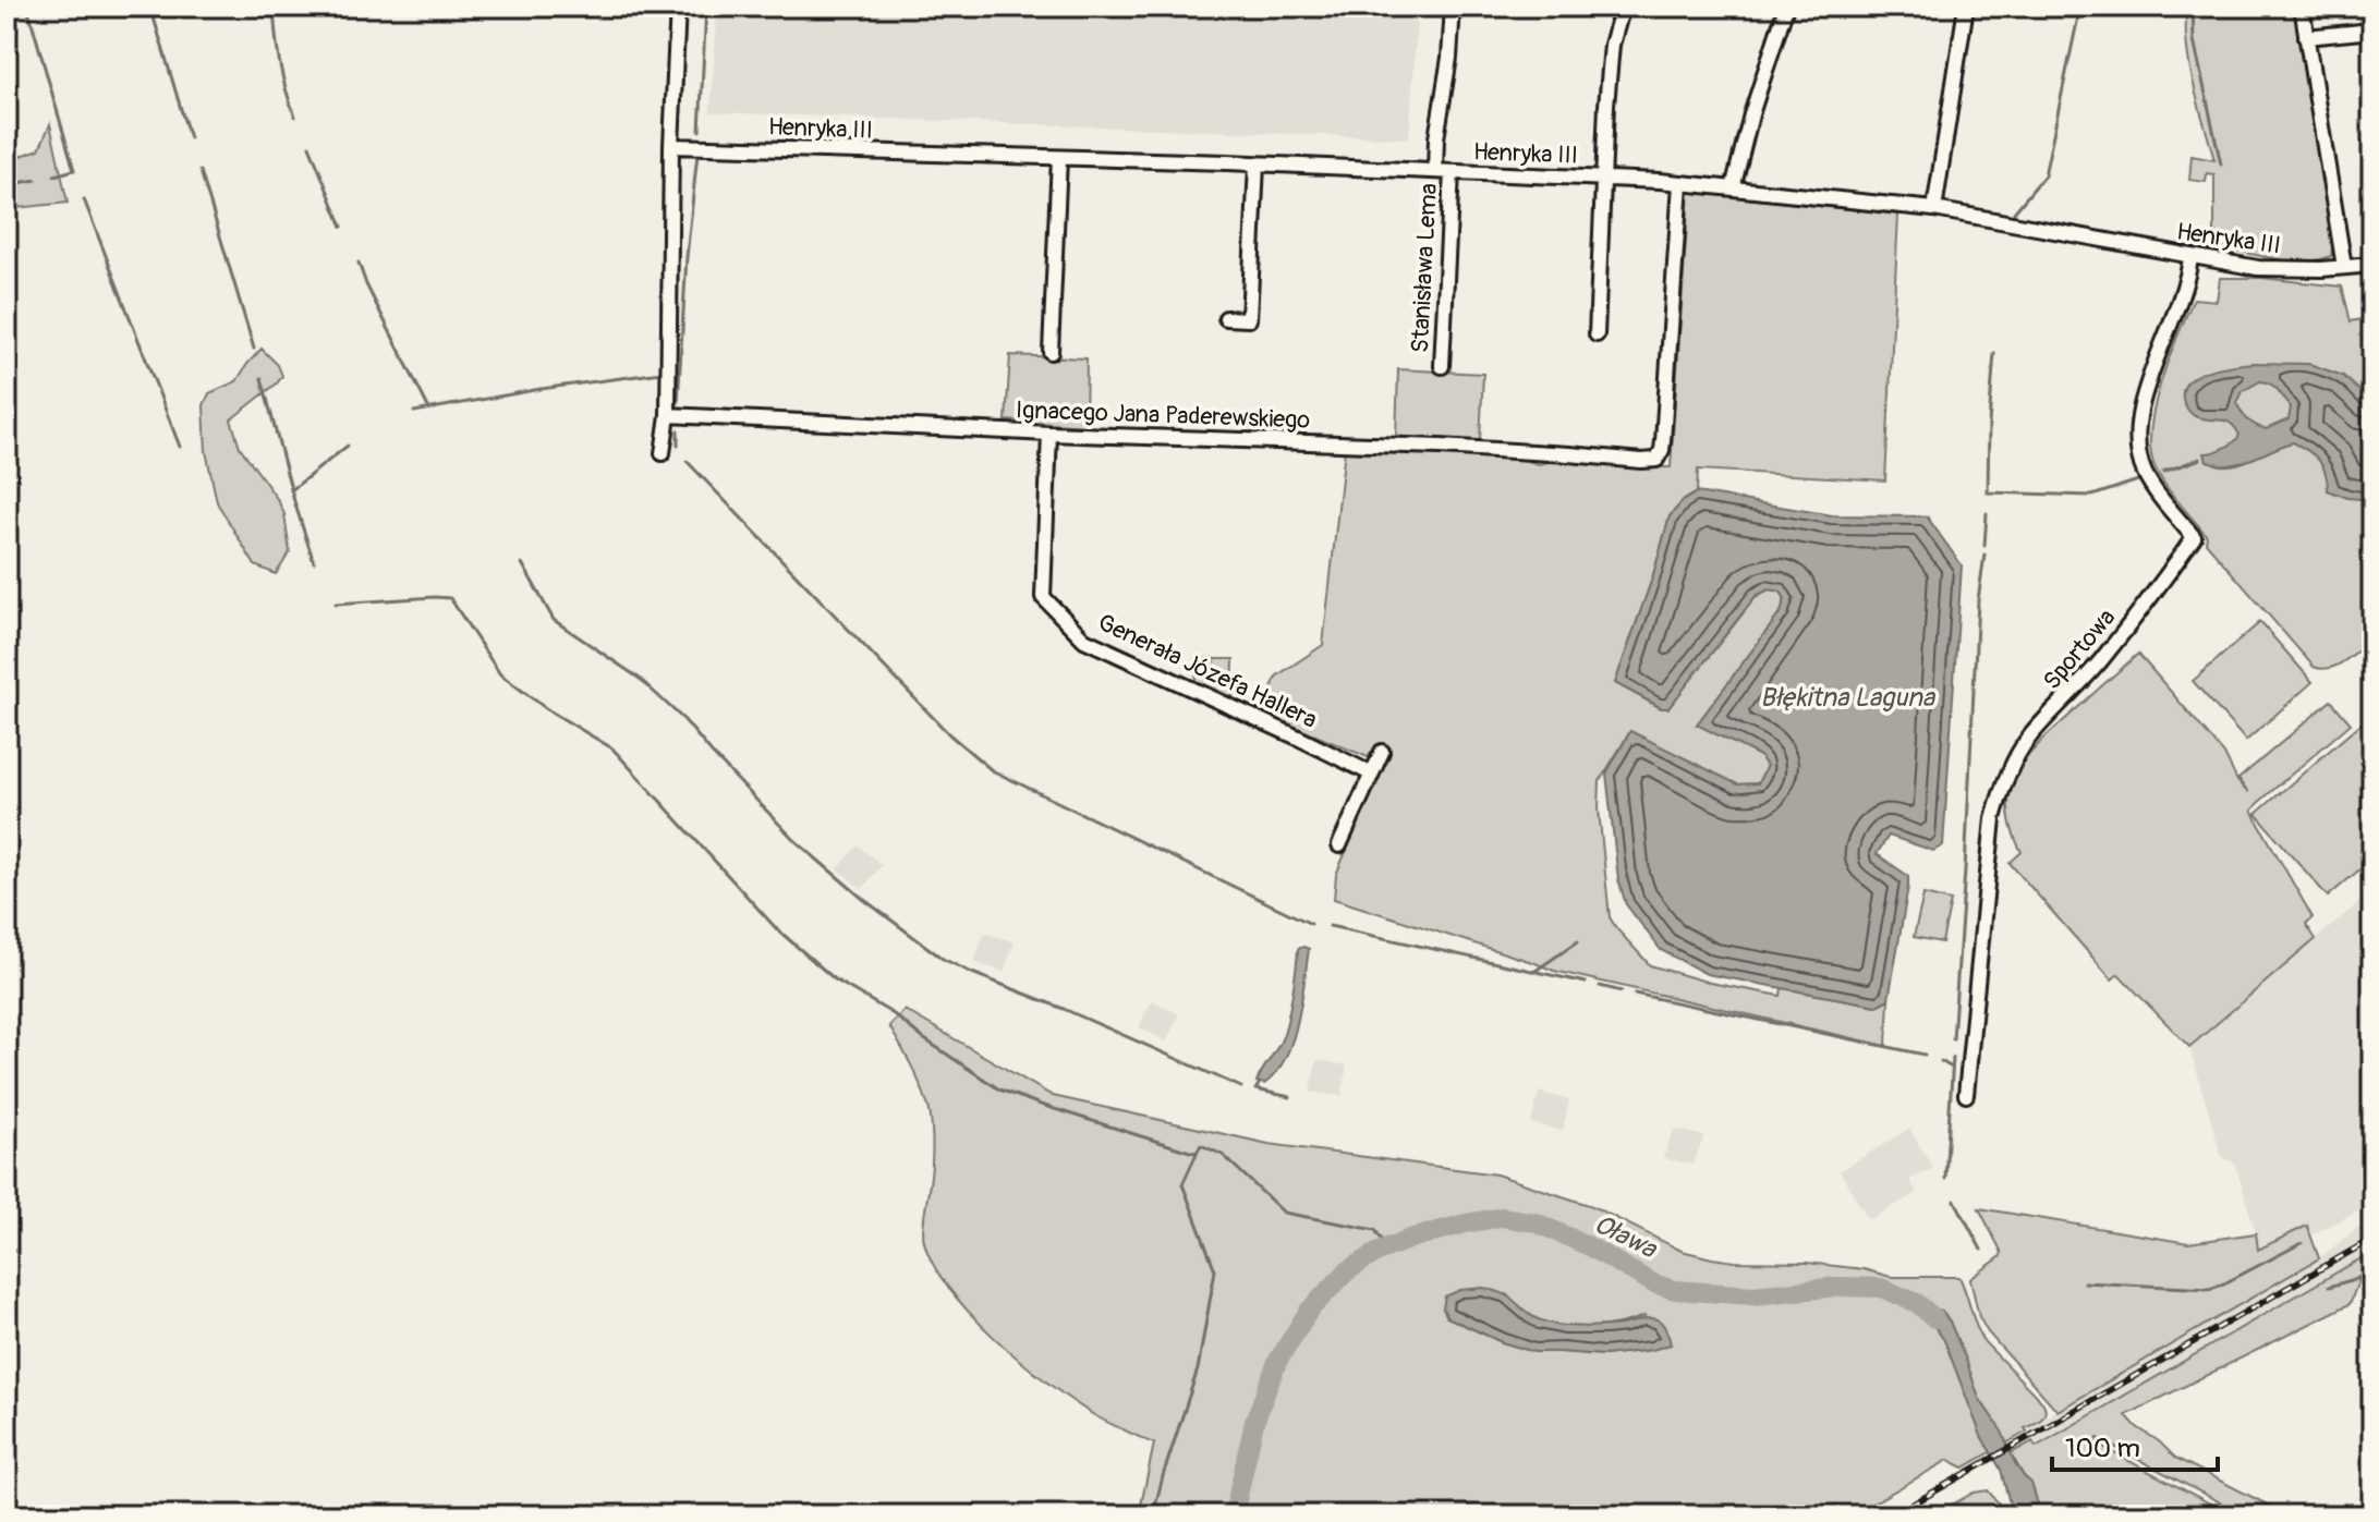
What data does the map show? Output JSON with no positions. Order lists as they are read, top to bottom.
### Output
{
  "streets": {
    "street": [
      "Henryka III",
      "Stanisława Lema",
      "Ignacego Jana Paderewskiego",
      "Sportowa",
      "Generała Józefa Hallera"
    ]
  },
  "crossings": [
    ["Henryka III", "Stanisława Lema"],
    ["Henryka III", "Ignacego Jana Paderewskiego"],
    ["Henryka III", "Sportowa"],
    ["Ignacego Jana Paderewskiego", "Generała Józefa Hallera"]
  ],
  "water": ["Błękitna Laguna", "Oława"],
  "scale_bar": "100 m"
}
